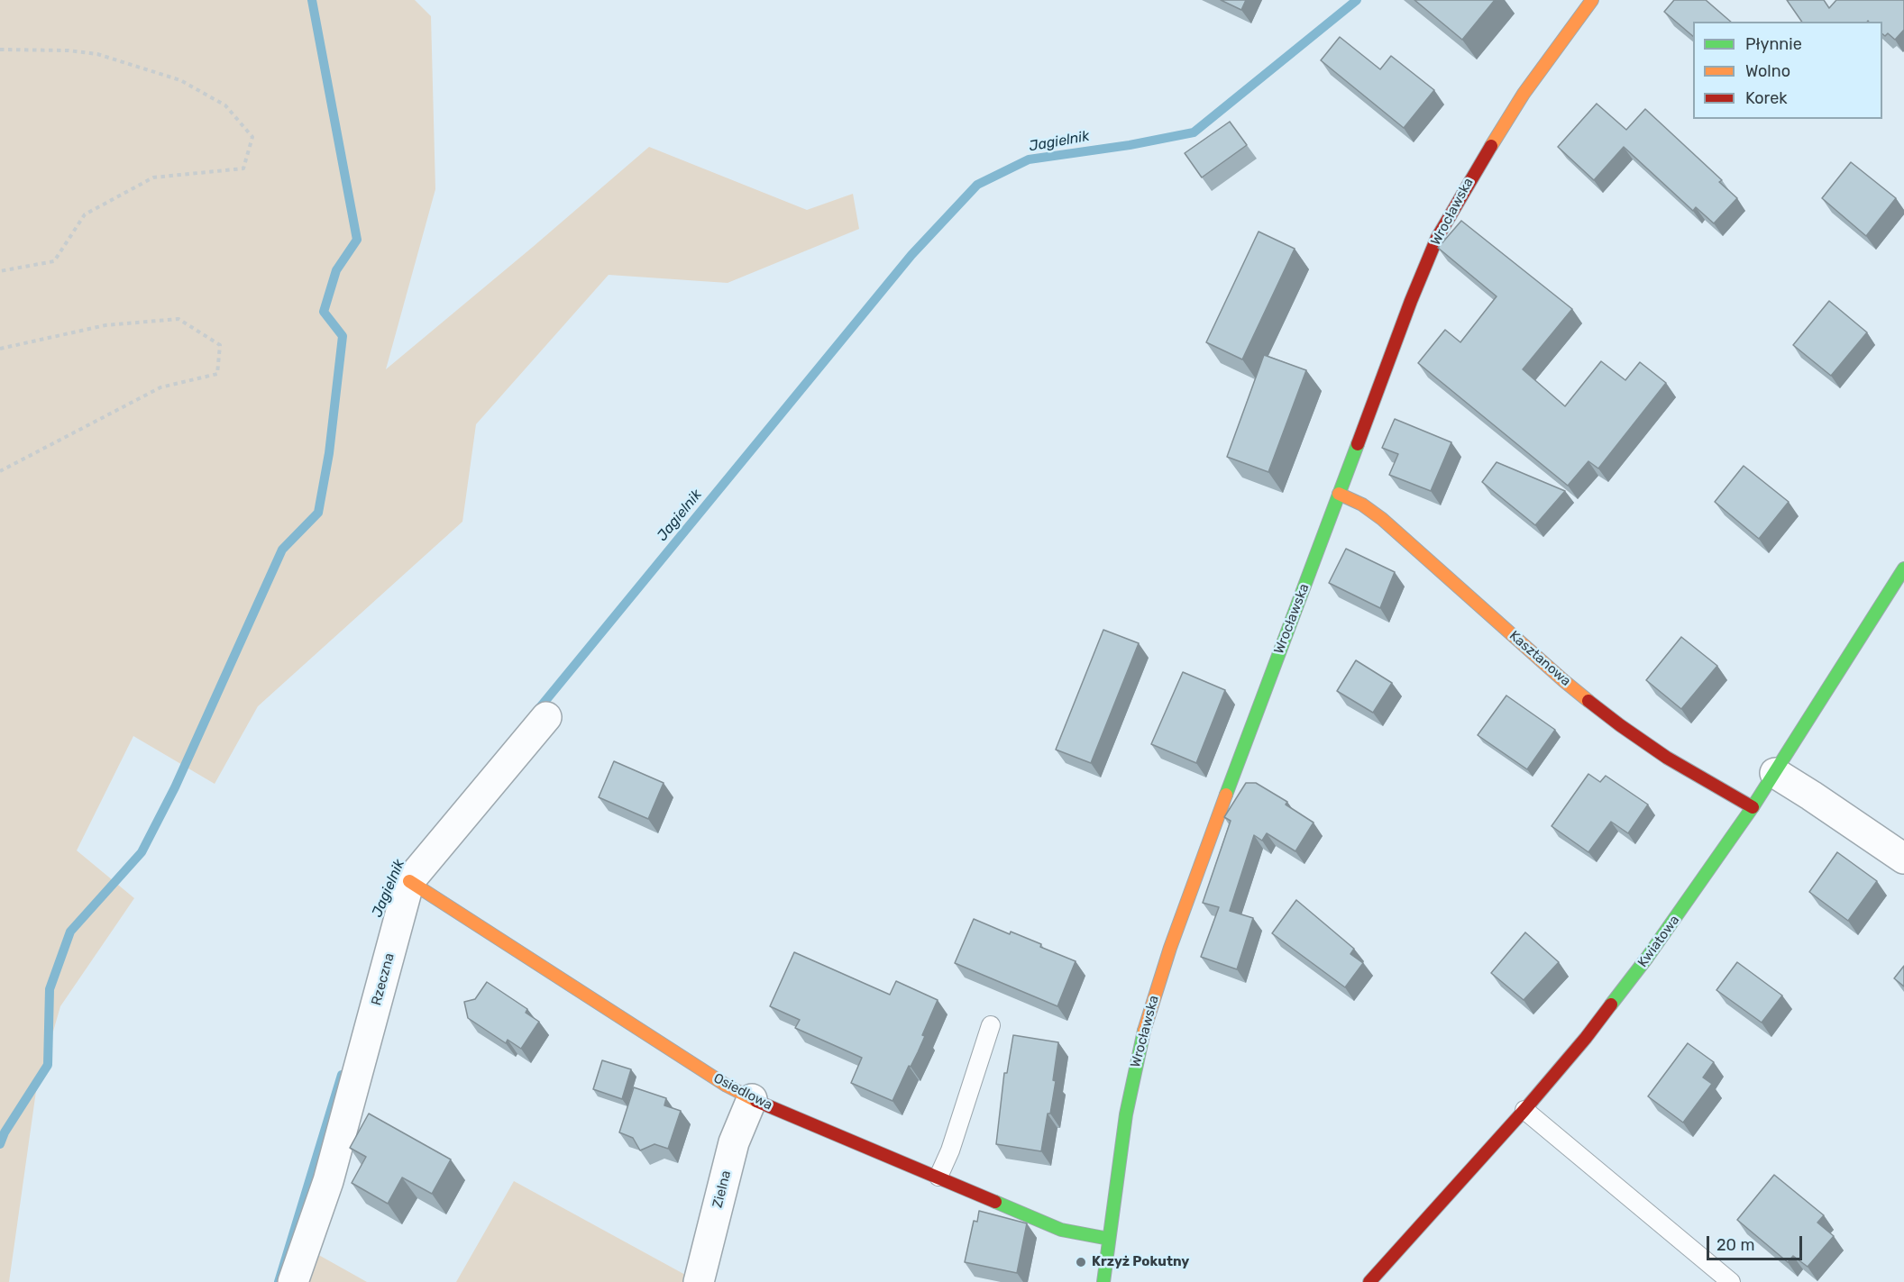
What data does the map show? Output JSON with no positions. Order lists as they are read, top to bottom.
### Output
{
  "streets": {
    "street": [
      "Wrocławska",
      "Kasztanowa",
      "Kwiatowa",
      "Rzeczna",
      "Osiedlowa",
      "Zielna"
    ]
  },
  "crossings": [
    ["Wrocławska", "Kasztanowa"],
    ["Wrocławska", "Osiedlowa"],
    ["Kasztanowa", "Kwiatowa"],
    ["Rzeczna", "Osiedlowa"],
    ["Osiedlowa", "Zielna"]
  ],
  "water": ["Jagielnik"],
  "places": ["Krzyż Pokutny"],
  "legend": ["Płynnie", "Wolno", "Korek"],
  "scale_bar": "20 m"
}
